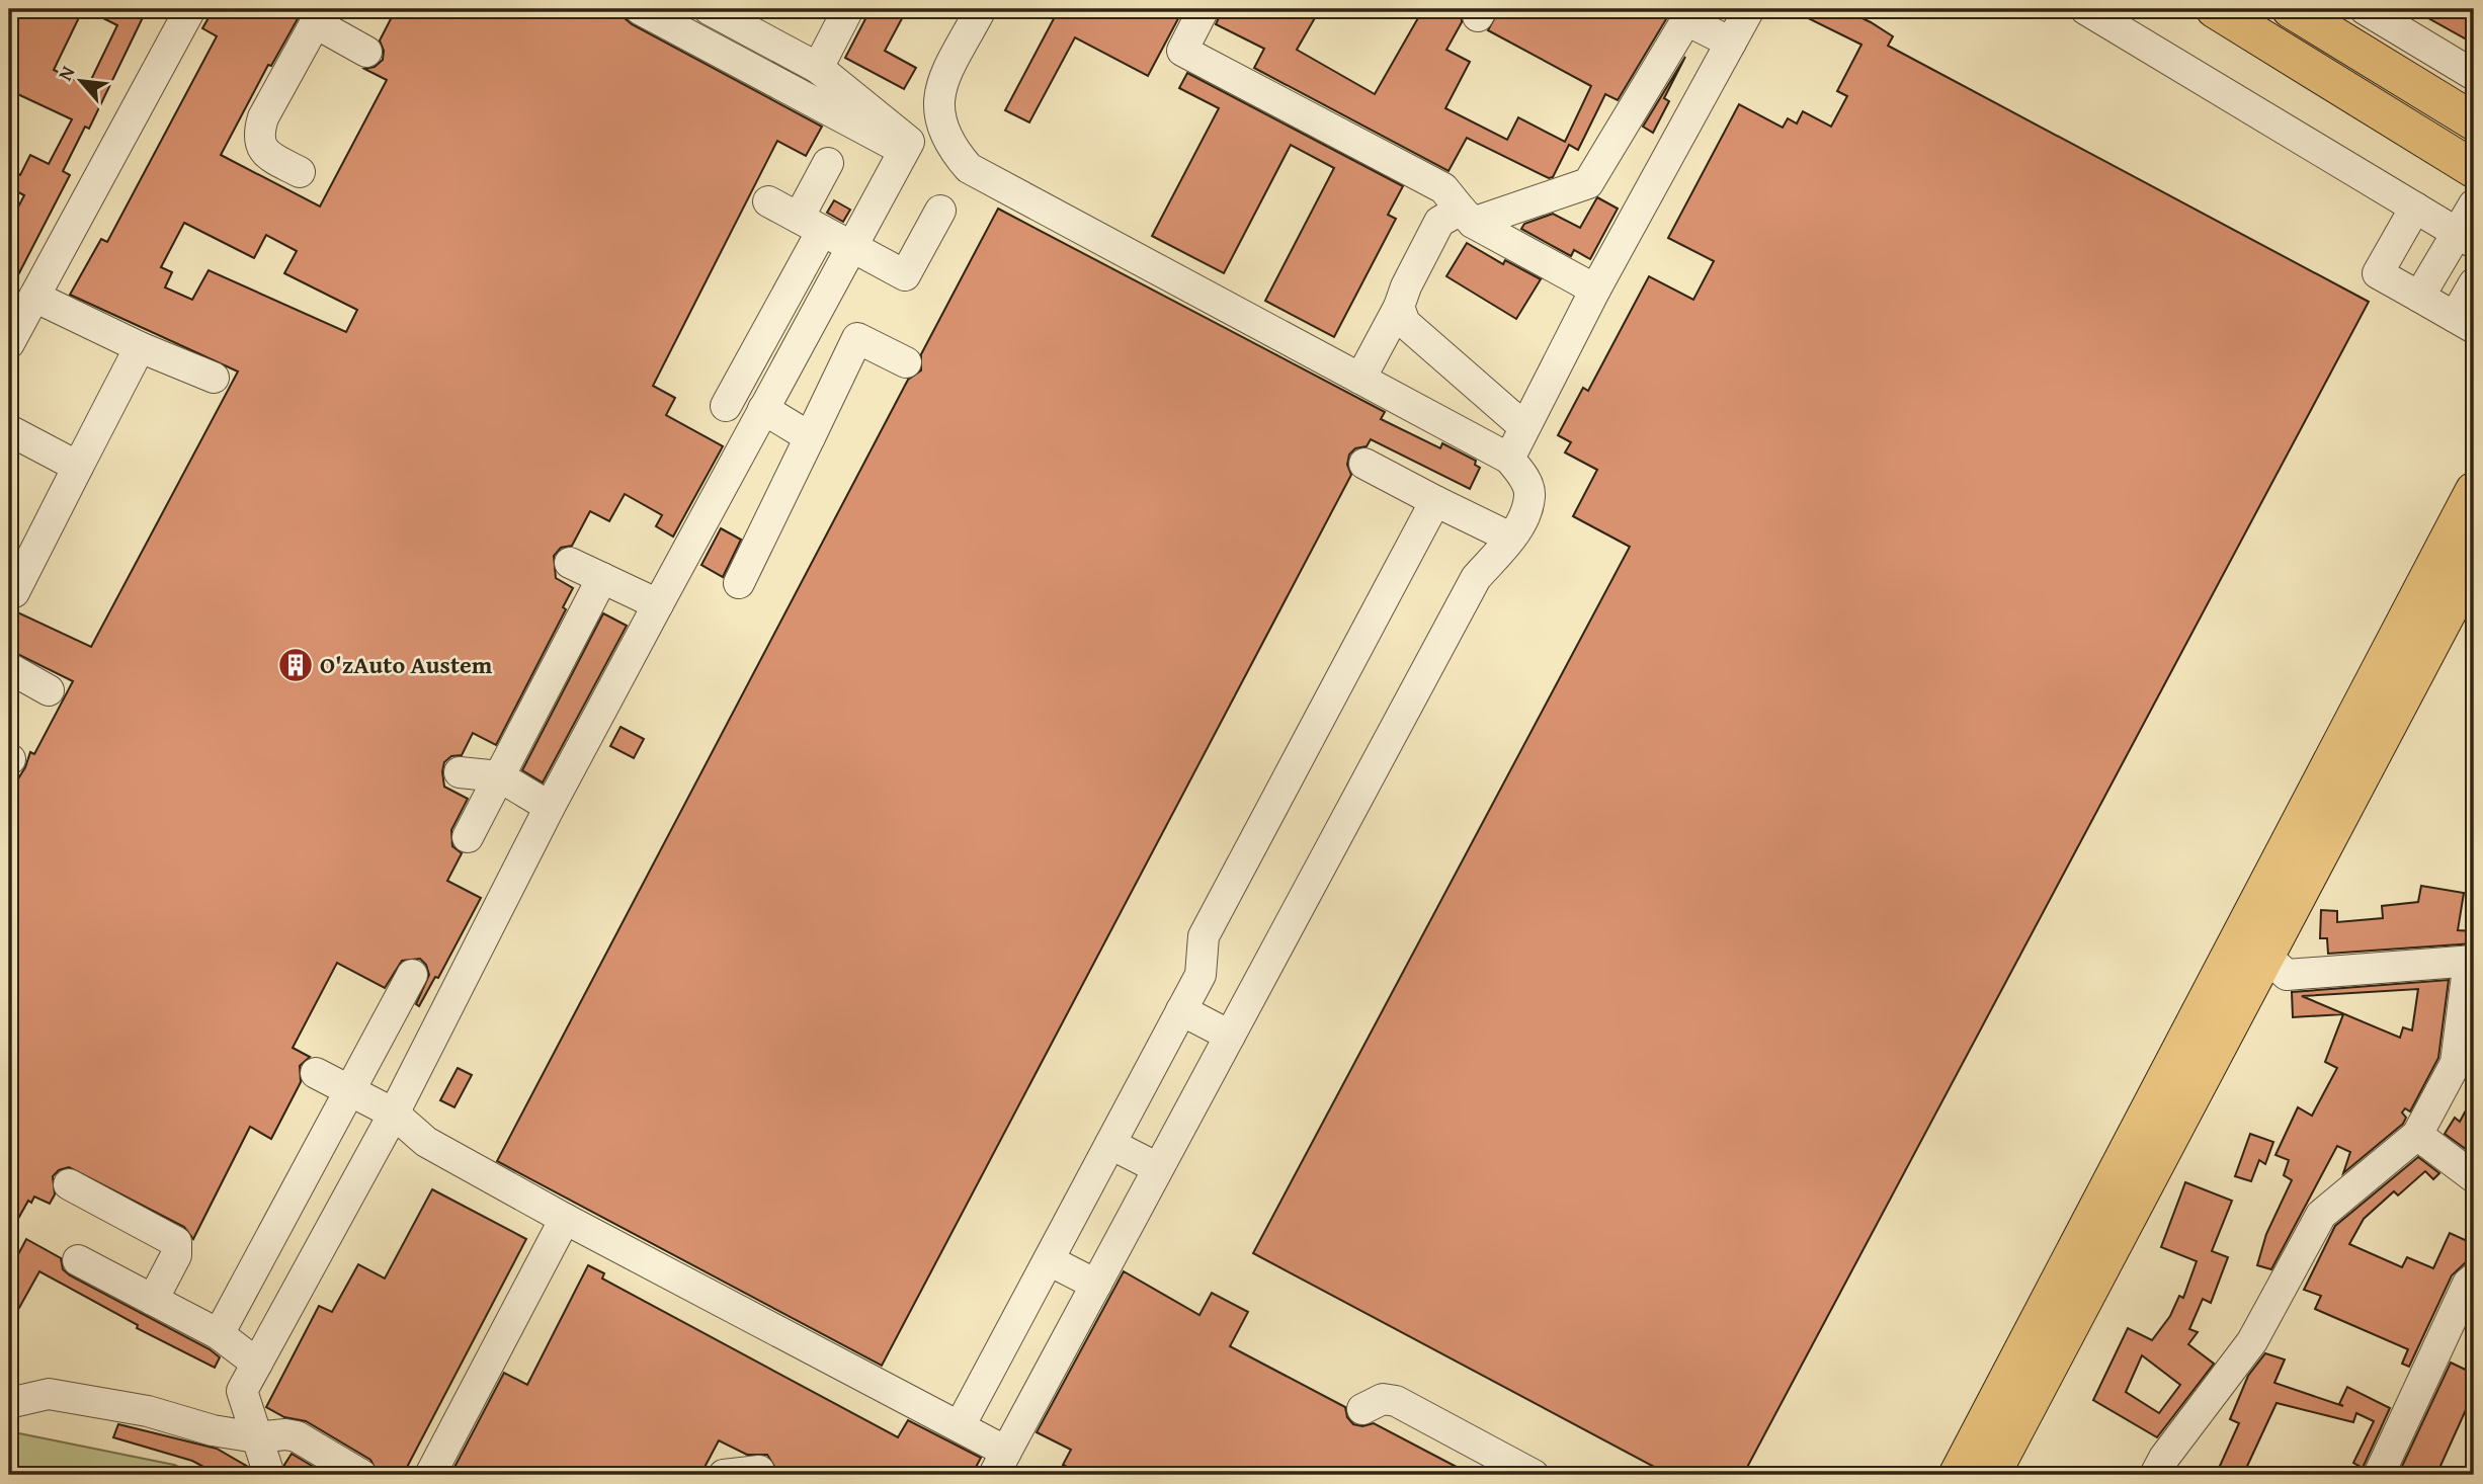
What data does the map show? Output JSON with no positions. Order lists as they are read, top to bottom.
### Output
{
  "places": {
    "building": ["O'zAuto Austem"]
  },
  "north": "top left"
}
